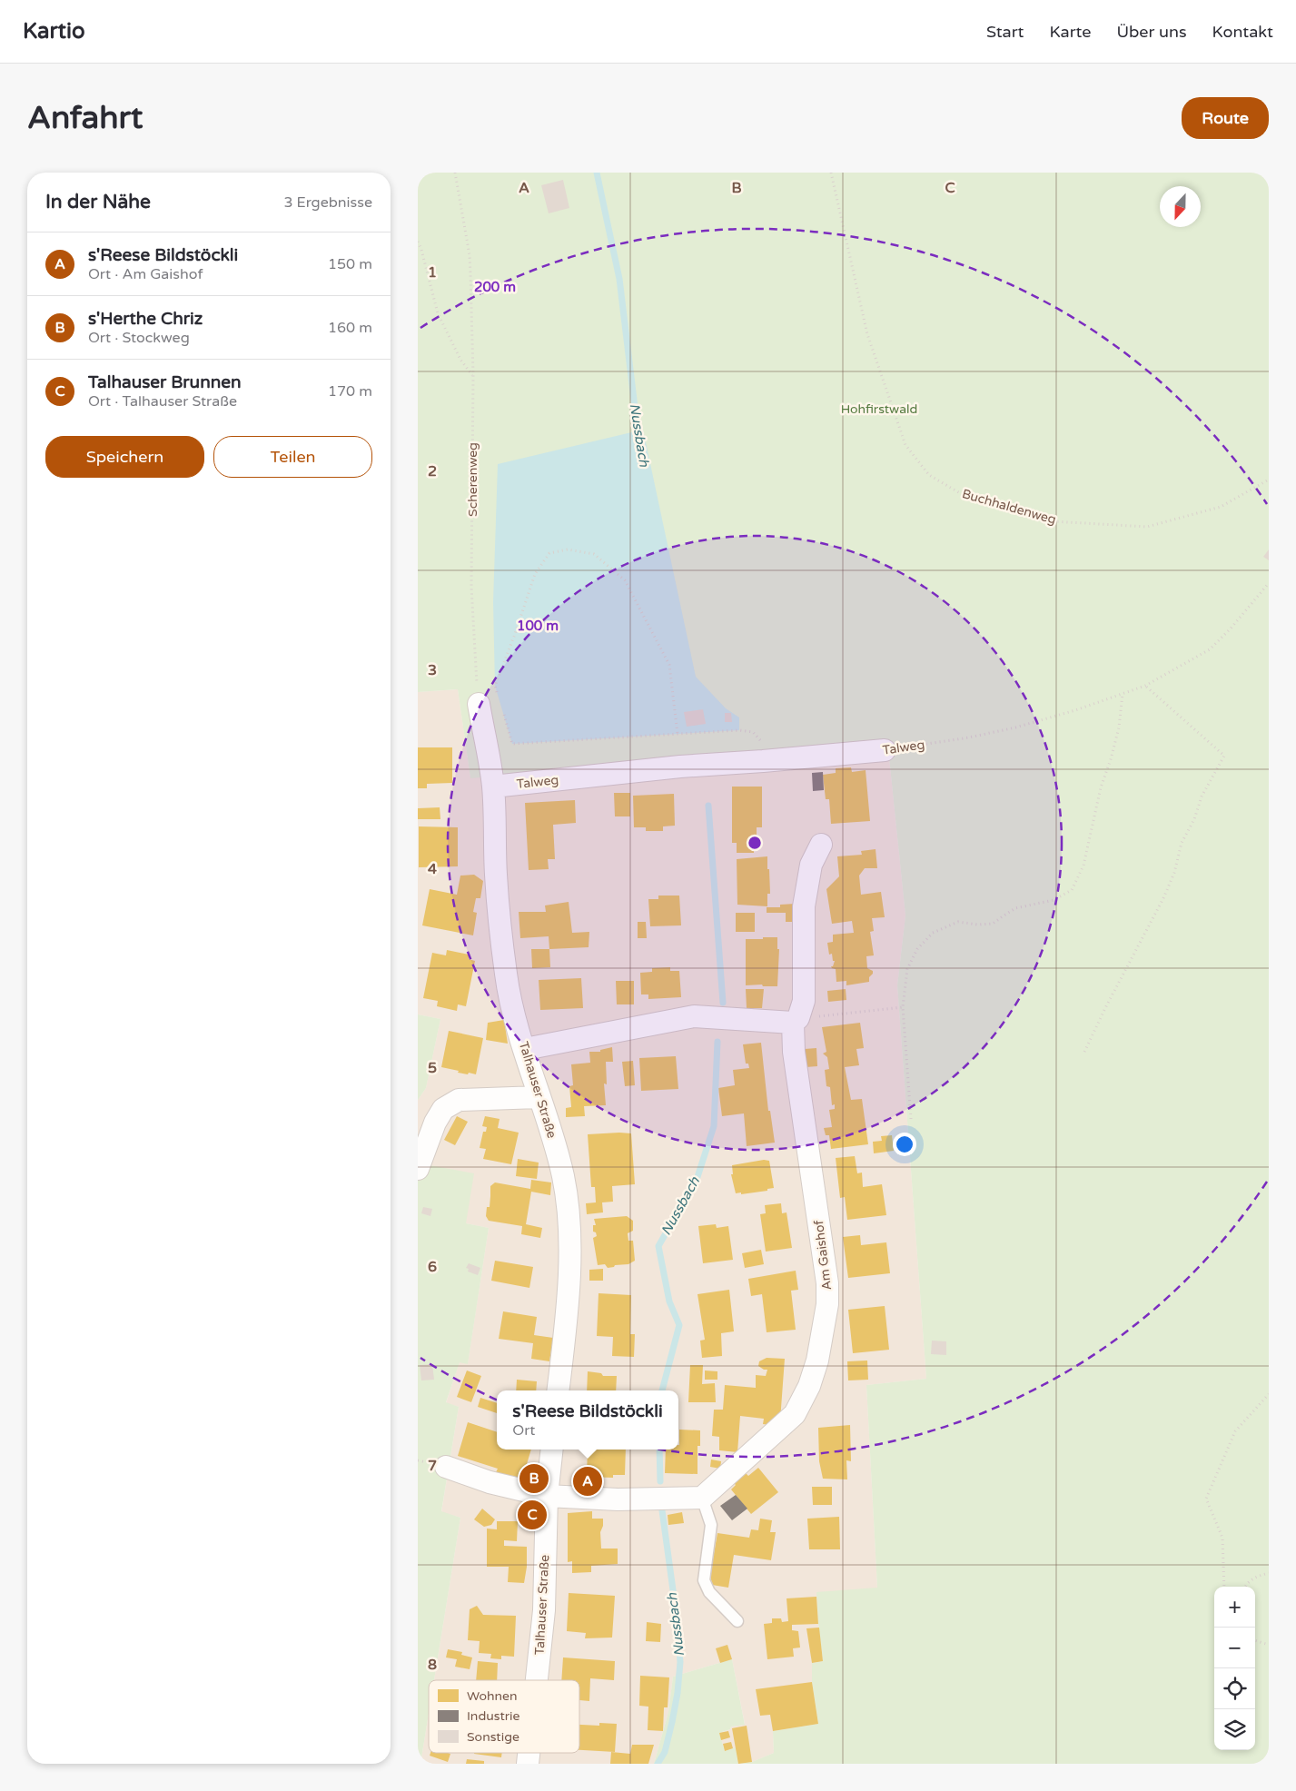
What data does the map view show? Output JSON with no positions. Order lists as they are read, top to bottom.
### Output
{
  "streets": {
    "street": ["Talweg", "Talhauser Straße", "Am Gaishof"],
    "path": ["Scherenweg", "Buchhaldenweg"]
  },
  "crossings": [
    ["Talweg", "Talhauser Straße"]
  ],
  "water": ["Nussbach"],
  "parks": ["Hohfirstwald"],
  "legend": ["Wohnen", "Industrie", "Sonstige"],
  "north": "bottom",
  "page": {
    "header": "Kartio",
    "nav": [
      "Start",
      "Karte",
      "Über uns",
      "Kontakt"
    ],
    "buttons": [
      "Route",
      ["Speichern", "Teilen"]
    ],
    "title": "Anfahrt",
    "heading": ["In der Nähe", "3 Ergebnisse"],
    "list": [
      {
        "mark": "A",
        "name": "s'Reese Bildstöckli",
        "note": "Ort · Am Gaishof",
        "value": "150 m"
      },
      {
        "mark": "B",
        "name": "s'Herthe Chriz",
        "note": "Ort · Stockweg",
        "value": "160 m"
      },
      {
        "mark": "C",
        "name": "Talhauser Brunnen",
        "note": "Ort · Talhauser Straße",
        "value": "170 m"
      }
    ],
    "popup": ["s'Reese Bildstöckli", "Ort"],
    "pins": ["B", "A", "C"],
    "map_buttons": ["+", "−"]
  },
  "grid": {
    "columns": ["A", "B", "C"],
    "rows": [
      "1",
      "2",
      "3",
      "4",
      "5",
      "6",
      "7",
      "8"
    ]
  },
  "rings": ["200 m", "100 m"]
}
